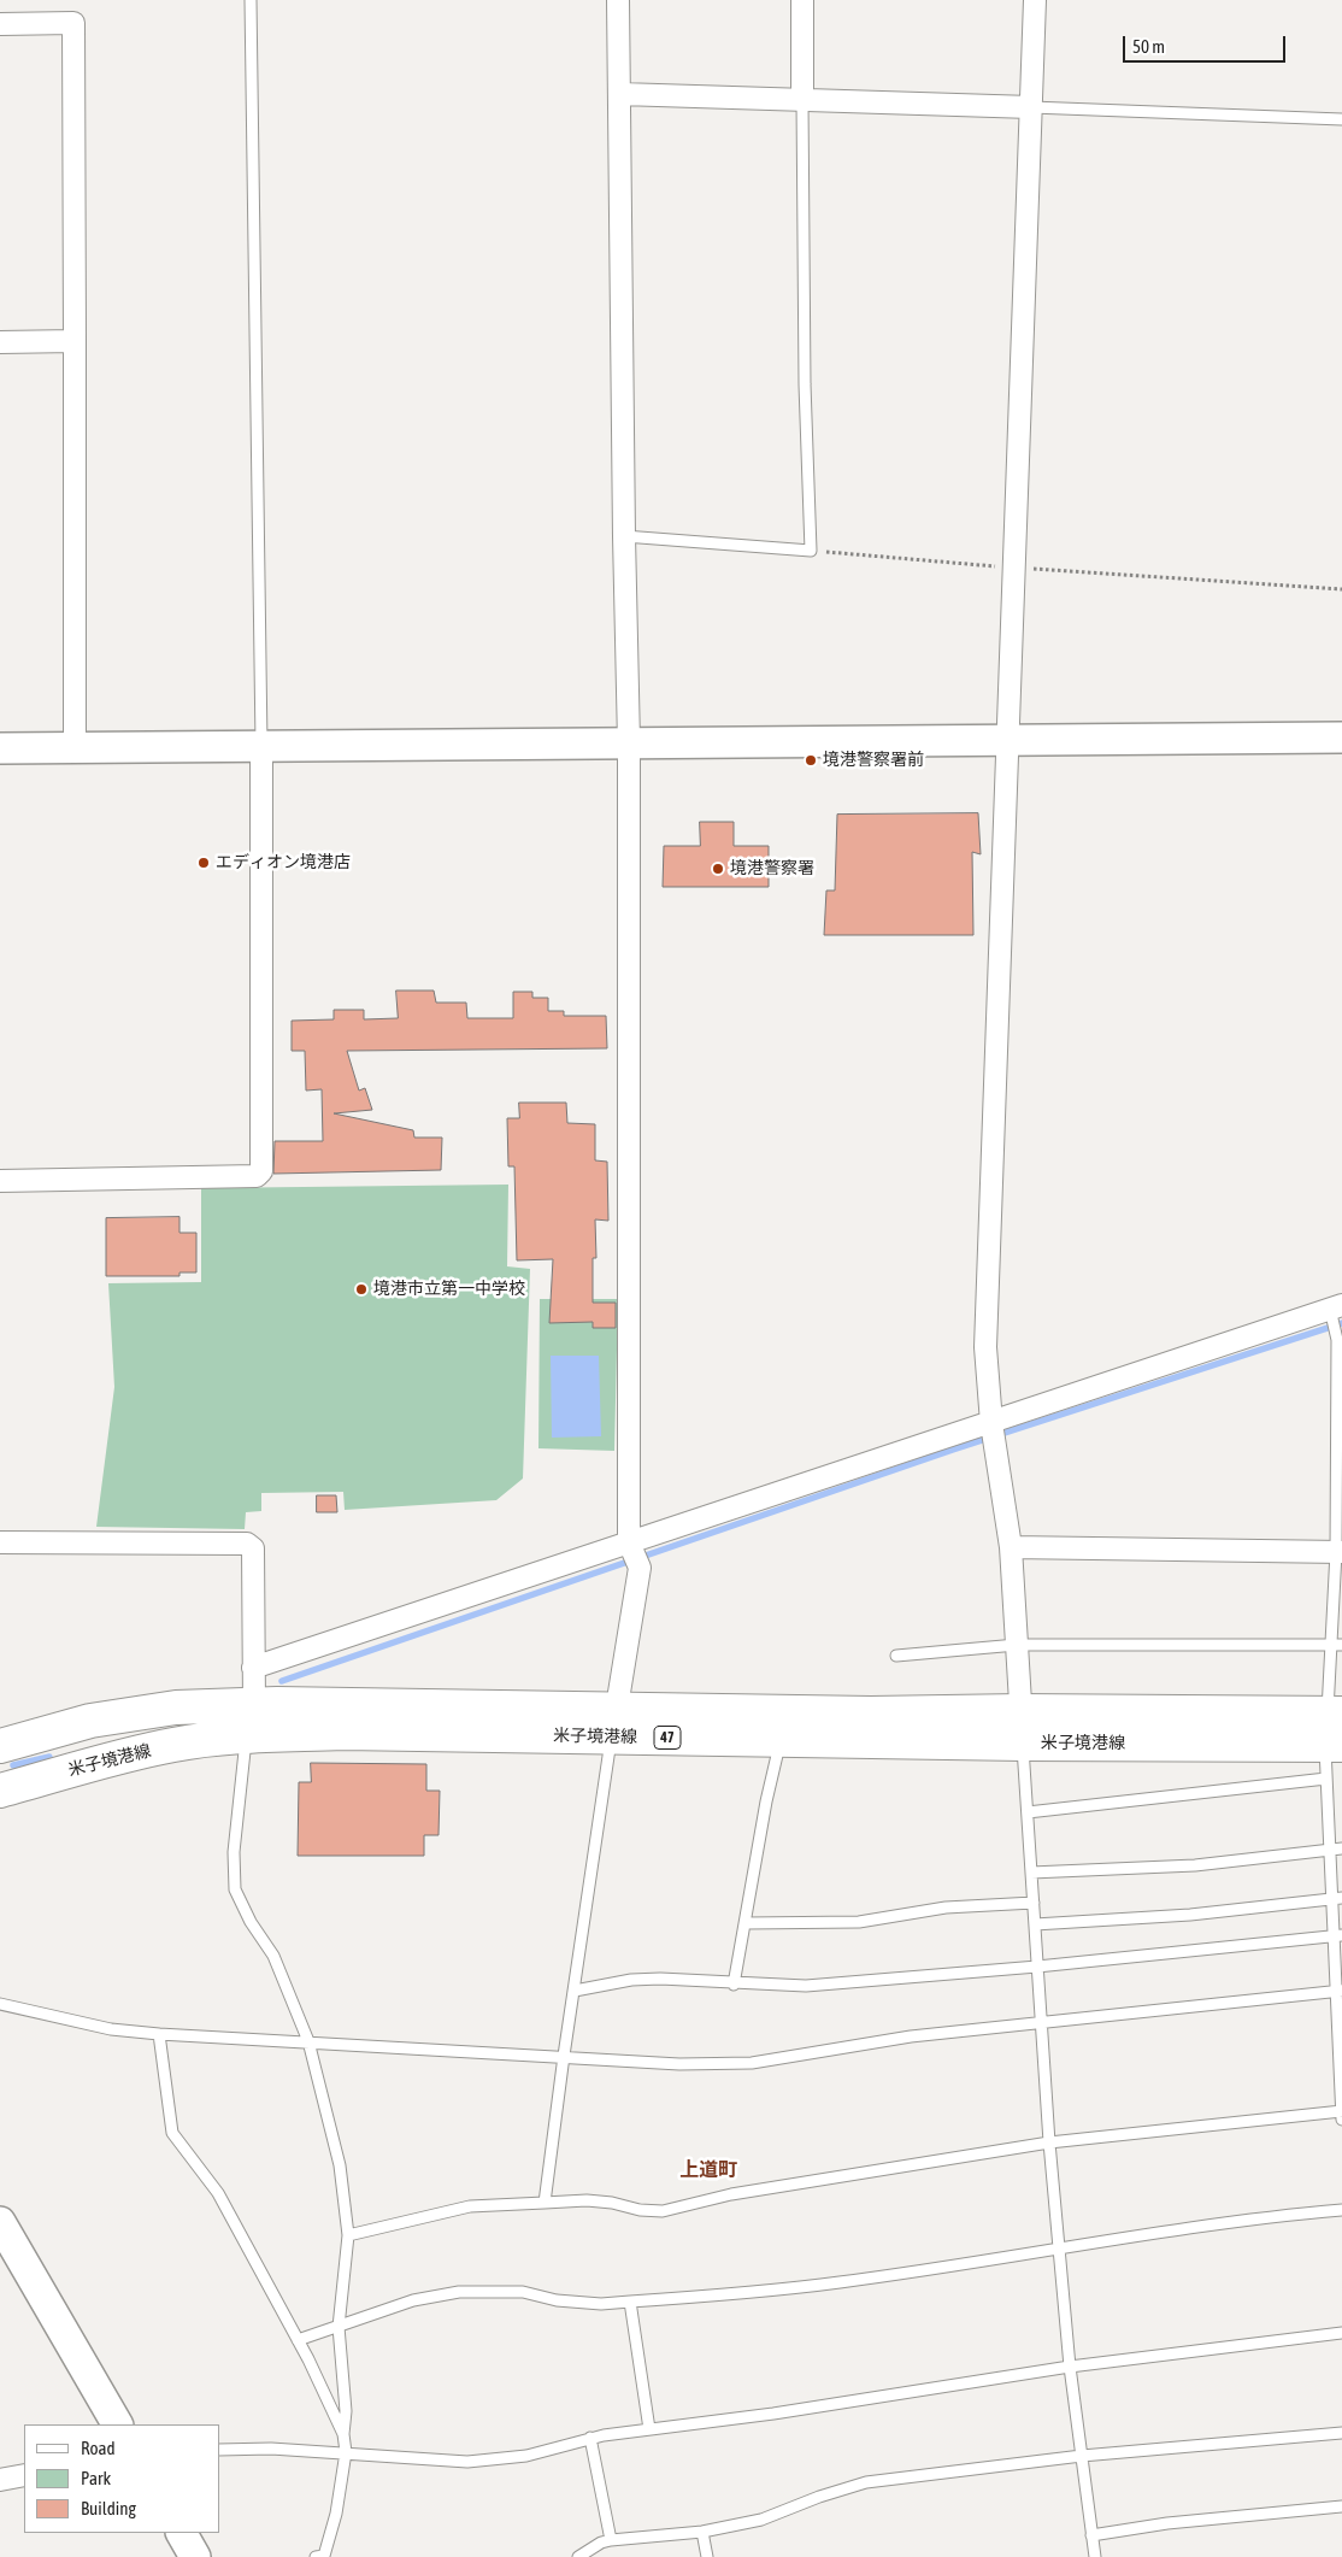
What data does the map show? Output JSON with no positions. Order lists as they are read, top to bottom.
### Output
{
  "streets": {
    "main road": ["米子境港線", "47"]
  },
  "districts": ["上道町"],
  "places": [
    "境港警察署前",
    "エディオン境港店",
    "境港警察署",
    "境港市立第一中学校"
  ],
  "legend": ["Road", "Park", "Building"],
  "scale_bar": "50 m"
}
